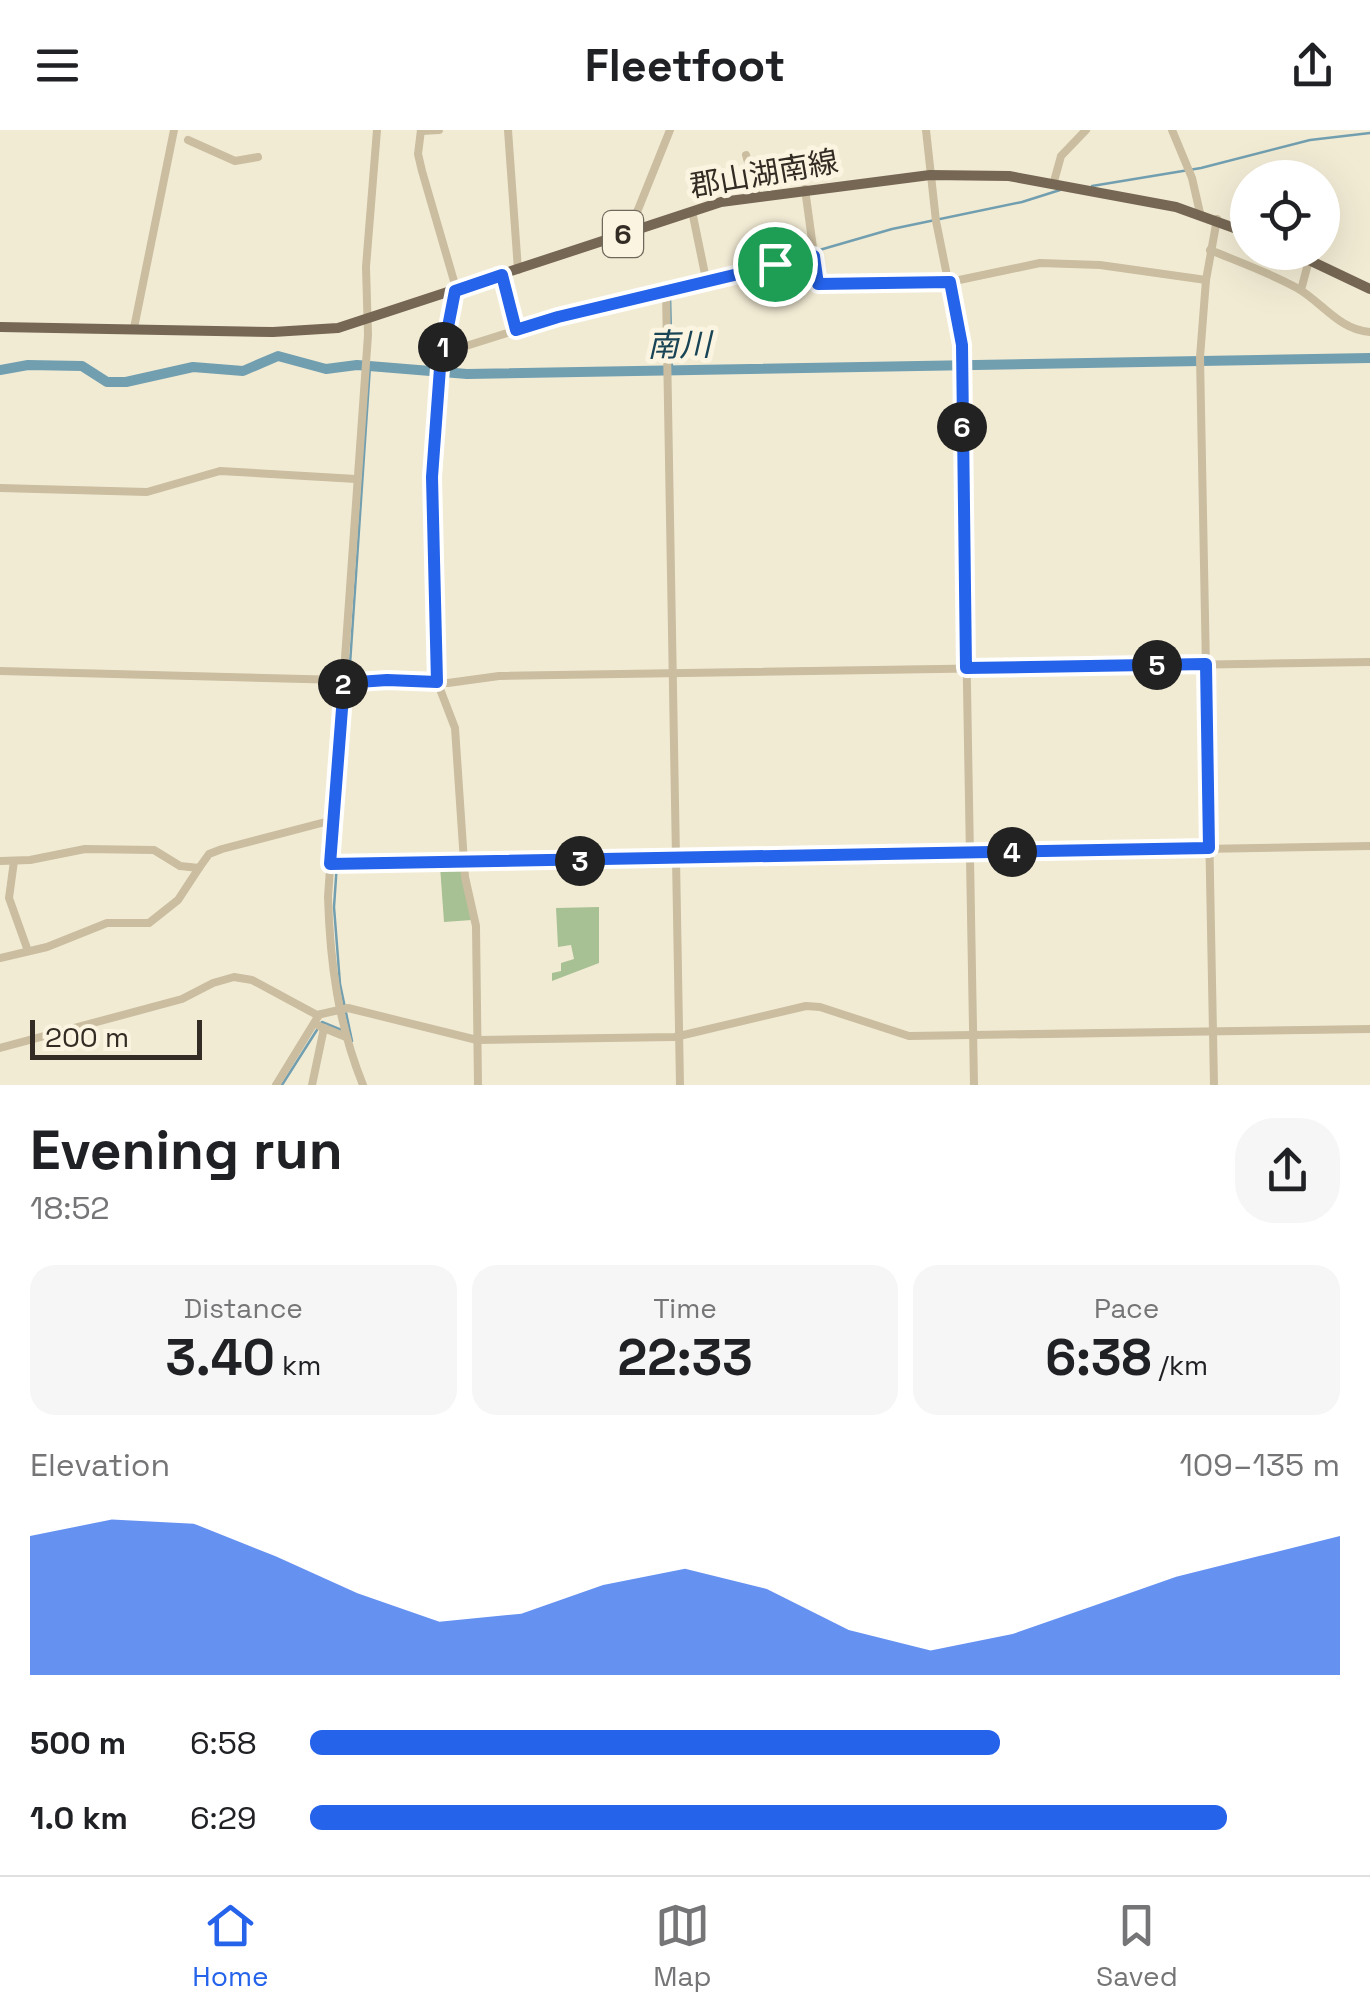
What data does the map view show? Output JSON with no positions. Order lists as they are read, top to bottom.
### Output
{
  "streets": {
    "main road": ["郡山湖南線", "6"]
  },
  "water": ["南川"],
  "scale_bar": "200 m",
  "page": {
    "header": "Fleetfoot",
    "pins": [
      "1",
      "6",
      "5",
      "2",
      "4",
      "3"
    ],
    "scale": "200 m",
    "heading": ["Evening run", "18:52"],
    "stats": [
      ["Distance", "3.40 km"],
      ["Time", "22:33"],
      ["Pace", "6:38 /km"]
    ],
    "chart": ["Elevation", "109–135 m"],
    "list": [
      {
        "name": "500 m",
        "note": "6:58"
      },
      {
        "name": "1.0 km",
        "note": "6:29"
      }
    ],
    "tabs": ["Home", "Map", "Saved"]
  }
}
